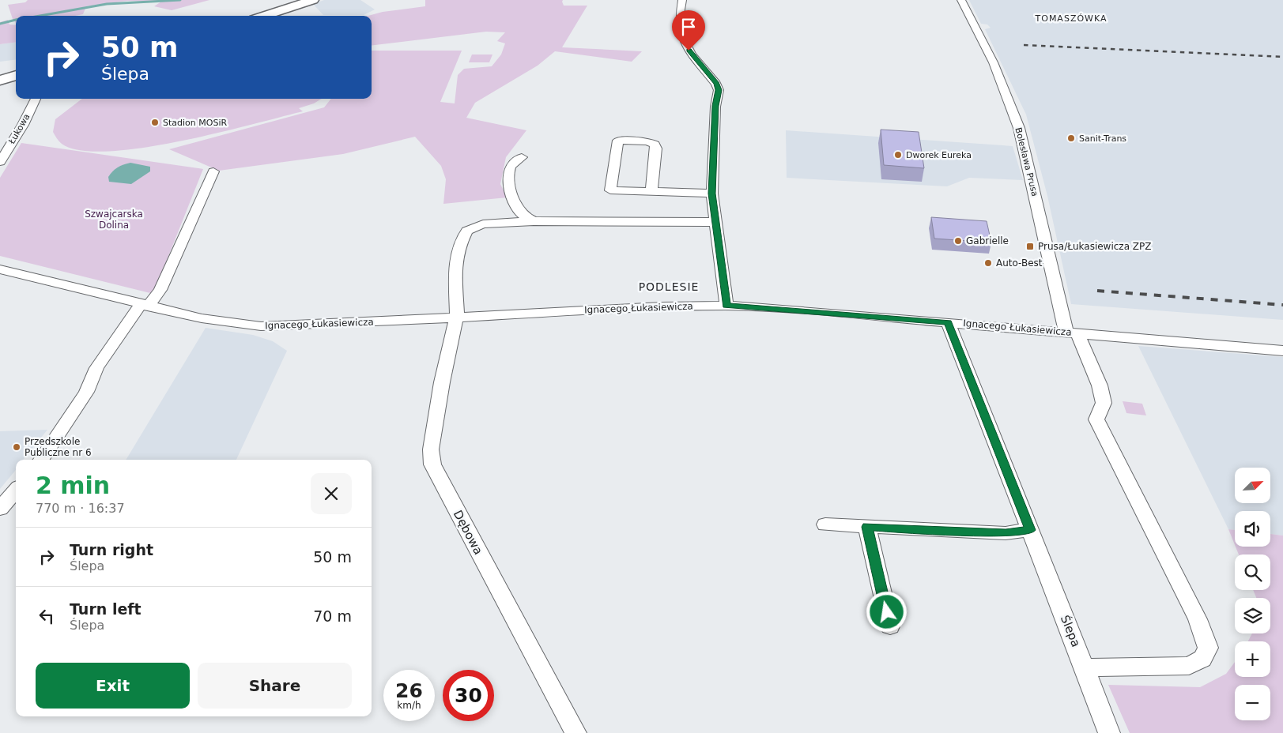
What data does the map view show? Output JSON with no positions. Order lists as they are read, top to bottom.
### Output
{
  "streets": {
    "street": [
      "Łukowa",
      "Bolesława Prusa",
      "Ignacego Łukasiewicza",
      "Dębowa",
      "Ślepa"
    ]
  },
  "crossings": [
    ["Bolesława Prusa", "Ignacego Łukasiewicza"],
    ["Bolesława Prusa", "Ślepa"],
    ["Ignacego Łukasiewicza", "Dębowa"],
    ["Ignacego Łukasiewicza", "Ślepa"]
  ],
  "districts": ["TOMASZÓWKA", "PODLESIE"],
  "parks": ["Szwajcarska Dolina"],
  "places": {
    "other": [
      "Stadion MOSiR",
      "Sanit-Trans",
      "Dworek Eureka",
      "Gabrielle",
      "Auto-Best",
      "Przedszkole Publiczne nr 6"
    ],
    "transit": ["Prusa/Łukasiewicza ZPZ"]
  },
  "north": "top right",
  "page": {
    "turn": ["50 m", "Ślepa"],
    "heading": ["2 min", "770 m · 16:37"],
    "map_buttons": ["+", "−"],
    "list": [
      {
        "name": "Turn right",
        "note": "Ślepa",
        "value": "50 m"
      },
      {
        "name": "Turn left",
        "note": "Ślepa",
        "value": "70 m"
      }
    ],
    "buttons": ["Exit", "Share"],
    "speed": "26 km/h",
    "limit": "30"
  }
}
